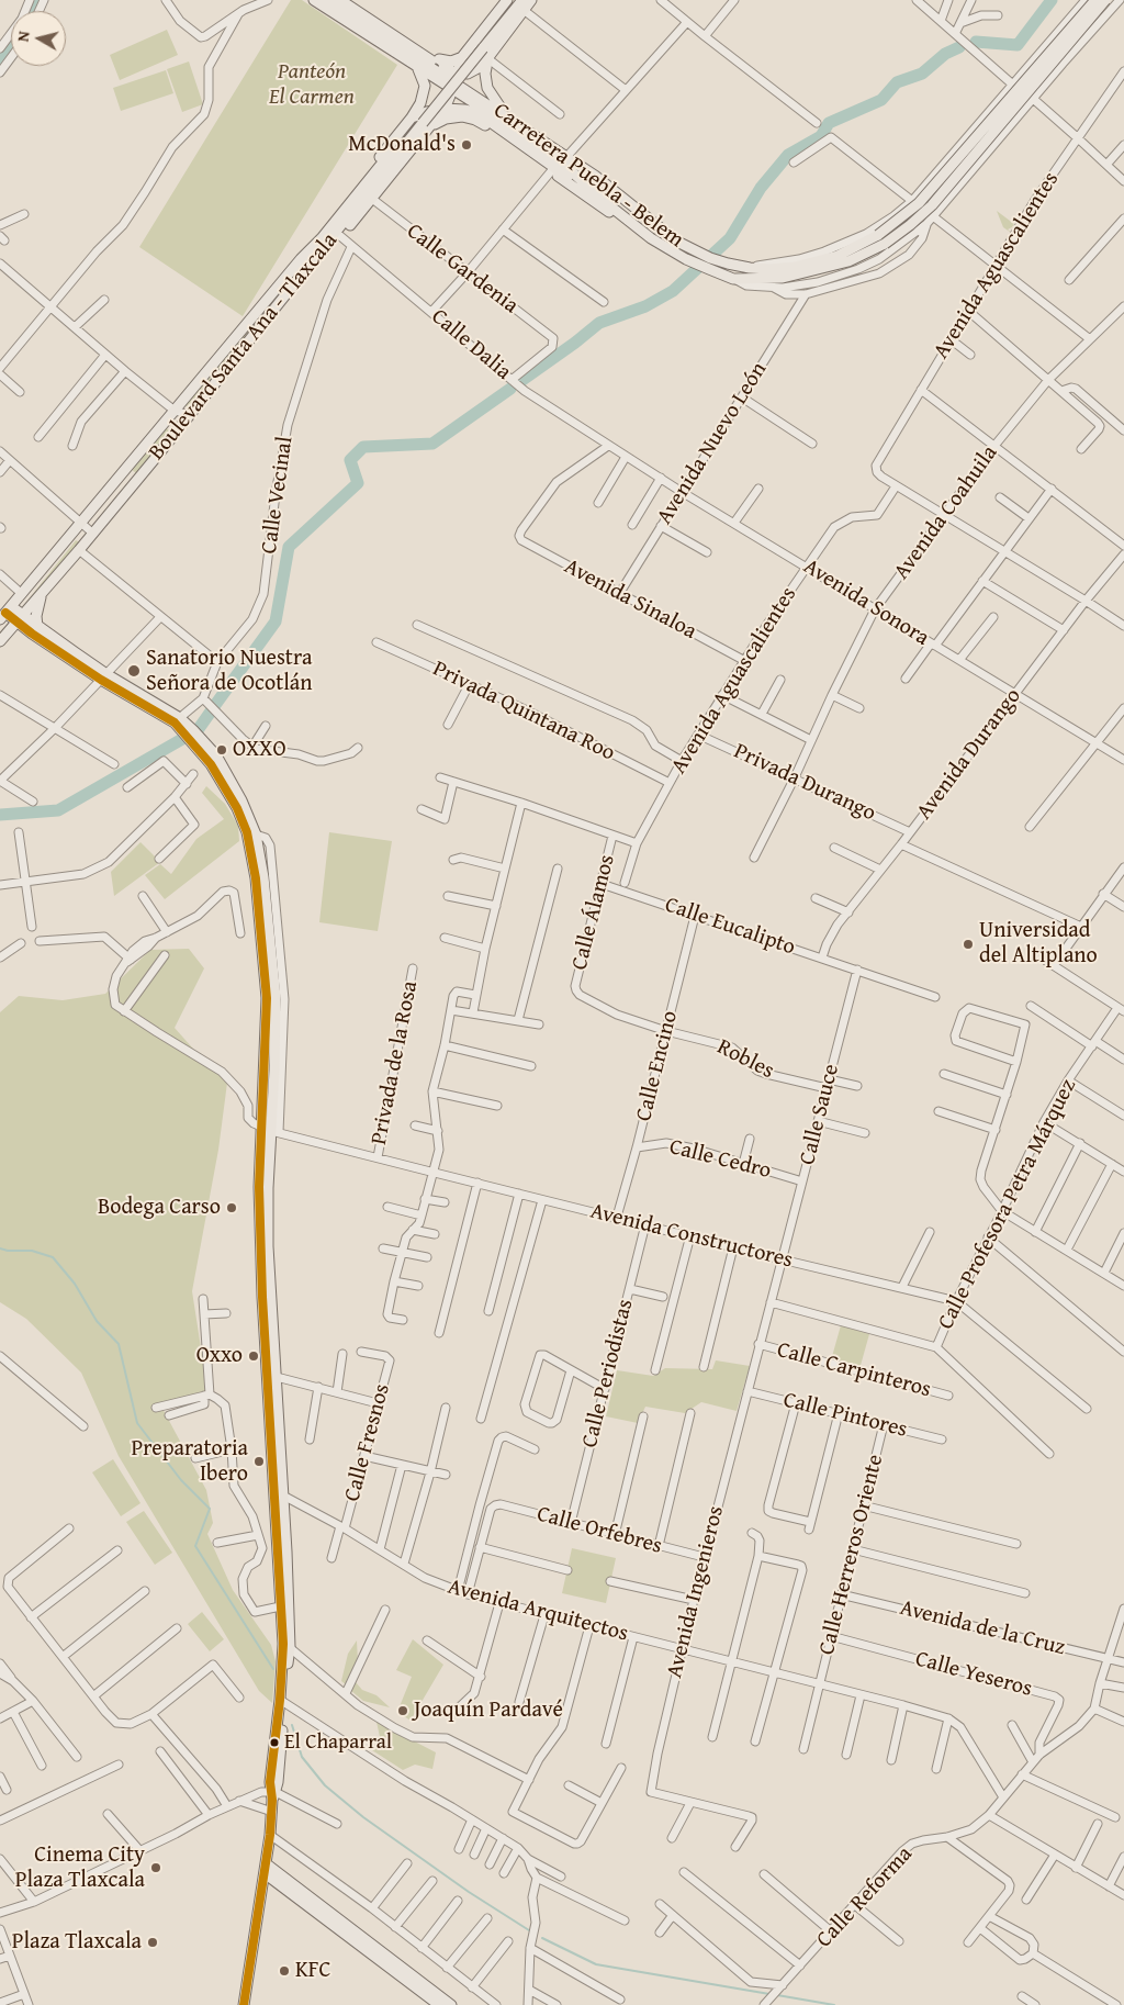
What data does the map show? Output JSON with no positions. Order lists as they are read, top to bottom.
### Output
{
  "streets": {
    "main road": ["Carretera Puebla - Belem", "Boulevard Santa Ana - Tlaxcala"],
    "street": [
      "Avenida Aguascalientes",
      "Calle Gardenia",
      "Calle Dalia",
      "Avenida Nuevo León",
      "Calle Vecinal",
      "Avenida Coahuila",
      "Avenida Sinaloa",
      "Avenida Sonora",
      "Privada Quintana Roo",
      "Avenida Durango",
      "Privada Durango",
      "Calle Álamos",
      "Calle Eucalipto",
      "Robles",
      "Privada de la Rosa",
      "Calle Encino",
      "Calle Sauce",
      "Calle Cedro",
      "Calle Profesora Petra Márquez",
      "Avenida Constructores",
      "Calle Carpinteros",
      "Calle Periodistas",
      "Calle Pintores",
      "Calle Fresnos",
      "Calle Orfebres",
      "Calle Herreros Oriente",
      "Avenida Ingenieros",
      "Avenida Arquitectos",
      "Avenida de la Cruz",
      "Calle Yeseros",
      "Calle Reforma"
    ]
  },
  "crossings": [
    ["Avenida Aguascalientes", "Avenida Sinaloa"],
    ["Avenida Aguascalientes", "Avenida Sonora"],
    ["Avenida Aguascalientes", "Privada Quintana Roo"],
    ["Avenida Aguascalientes", "Privada Durango"],
    ["Calle Gardenia", "Calle Dalia"],
    ["Calle Dalia", "Calle Vecinal"],
    ["Calle Dalia", "Avenida Sinaloa"],
    ["Calle Dalia", "Avenida Sonora"],
    ["Avenida Nuevo León", "Avenida Sinaloa"],
    ["Avenida Nuevo León", "Avenida Sonora"],
    ["Avenida Coahuila", "Avenida Sonora"],
    ["Avenida Coahuila", "Privada Durango"],
    ["Avenida Sinaloa", "Avenida Sonora"],
    ["Avenida Sonora", "Avenida Durango"],
    ["Avenida Durango", "Privada Durango"],
    ["Avenida Durango", "Calle Eucalipto"],
    ["Calle Álamos", "Calle Eucalipto"],
    ["Calle Álamos", "Robles"],
    ["Calle Eucalipto", "Calle Encino"],
    ["Calle Eucalipto", "Calle Sauce"],
    ["Robles", "Calle Encino"],
    ["Robles", "Calle Sauce"],
    ["Privada de la Rosa", "Avenida Constructores"],
    ["Calle Encino", "Calle Cedro"],
    ["Calle Encino", "Avenida Constructores"],
    ["Calle Sauce", "Calle Cedro"],
    ["Calle Sauce", "Avenida Constructores"],
    ["Calle Sauce", "Avenida Ingenieros"],
    ["Calle Profesora Petra Márquez", "Avenida Constructores"],
    ["Avenida Constructores", "Calle Periodistas"],
    ["Avenida Constructores", "Avenida Ingenieros"],
    ["Calle Carpinteros", "Avenida Ingenieros"],
    ["Calle Periodistas", "Calle Orfebres"],
    ["Calle Pintores", "Calle Herreros Oriente"],
    ["Calle Pintores", "Avenida Ingenieros"],
    ["Calle Fresnos", "Avenida Arquitectos"],
    ["Calle Orfebres", "Avenida Ingenieros"],
    ["Calle Herreros Oriente", "Avenida Arquitectos"],
    ["Calle Herreros Oriente", "Avenida de la Cruz"],
    ["Calle Herreros Oriente", "Calle Yeseros"],
    ["Avenida Ingenieros", "Avenida Arquitectos"],
    ["Calle Yeseros", "Calle Reforma"]
  ],
  "parks": ["Panteón El Carmen"],
  "places": [
    "McDonald's",
    "Sanatorio Nuestra Señora de Ocotlán",
    "OXXO",
    "Universidad del Altiplano",
    "Bodega Carso",
    "Oxxo",
    "Preparatoria Ibero",
    "Joaquín Pardavé",
    "El Chaparral",
    "Cinema City Plaza Tlaxcala",
    "Plaza Tlaxcala",
    "KFC"
  ],
  "north": "left"
}
